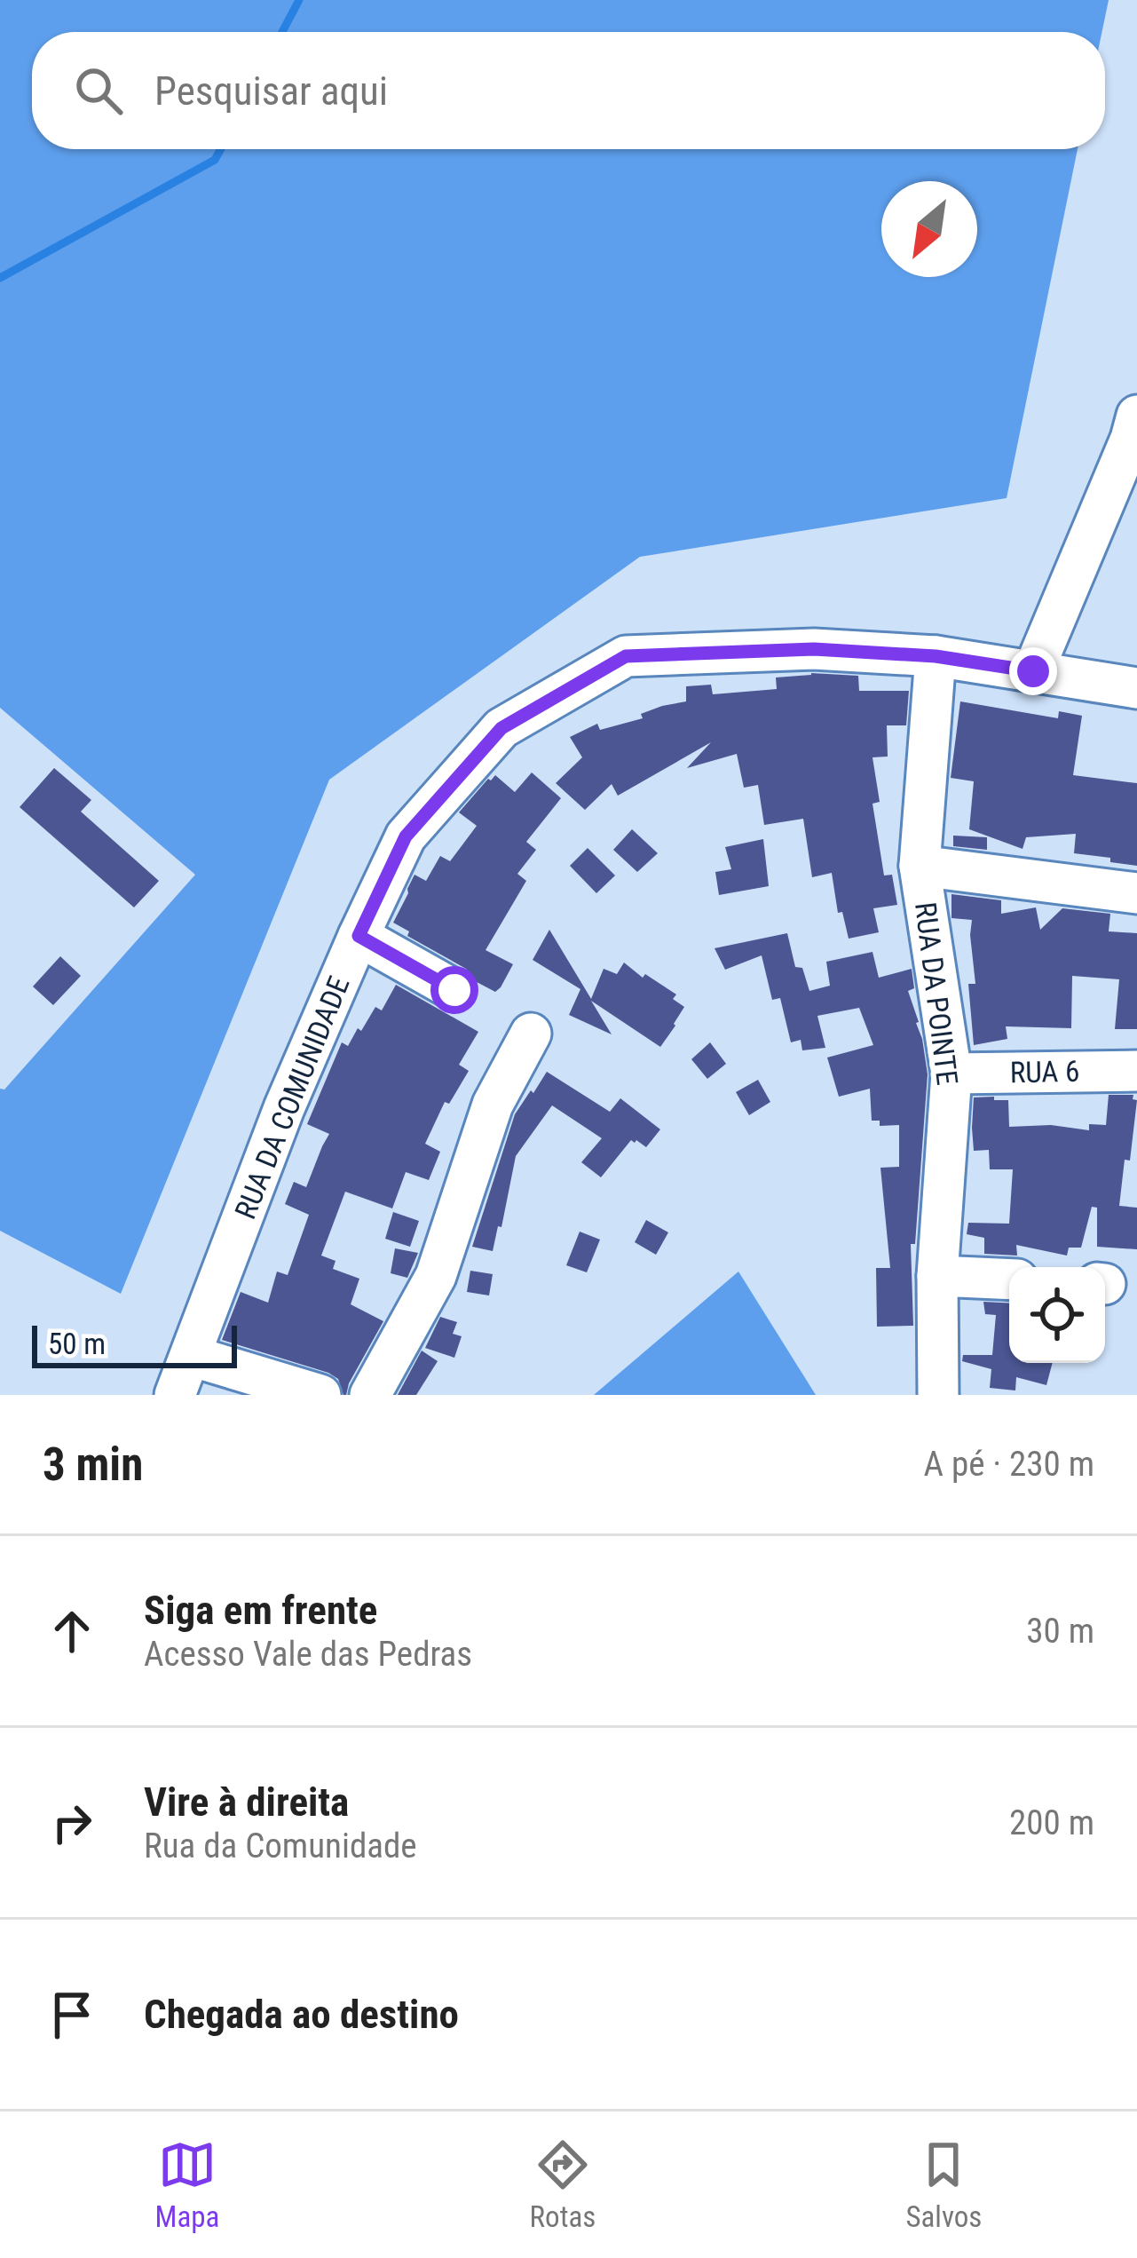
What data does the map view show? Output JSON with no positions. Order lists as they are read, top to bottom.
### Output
{
  "streets": {
    "street": ["RUA DA POINTE", "RUA 6", "RUA DA COMUNIDADE"]
  },
  "crossings": [
    ["RUA DA POINTE", "RUA 6"],
    ["RUA DA POINTE", "RUA DA COMUNIDADE"]
  ],
  "scale_bar": "50 m",
  "north": "bottom left",
  "page": {
    "search": "Pesquisar aqui",
    "scale": "50 m",
    "heading": ["3 min", "A pé · 230 m"],
    "list": [
      ["Siga em frente", "Acesso Vale das Pedras", "30 m"],
      ["Vire à direita", "Rua da Comunidade", "200 m"],
      "Chegada ao destino"
    ],
    "nav": ["Mapa", "Rotas", "Salvos"]
  }
}
